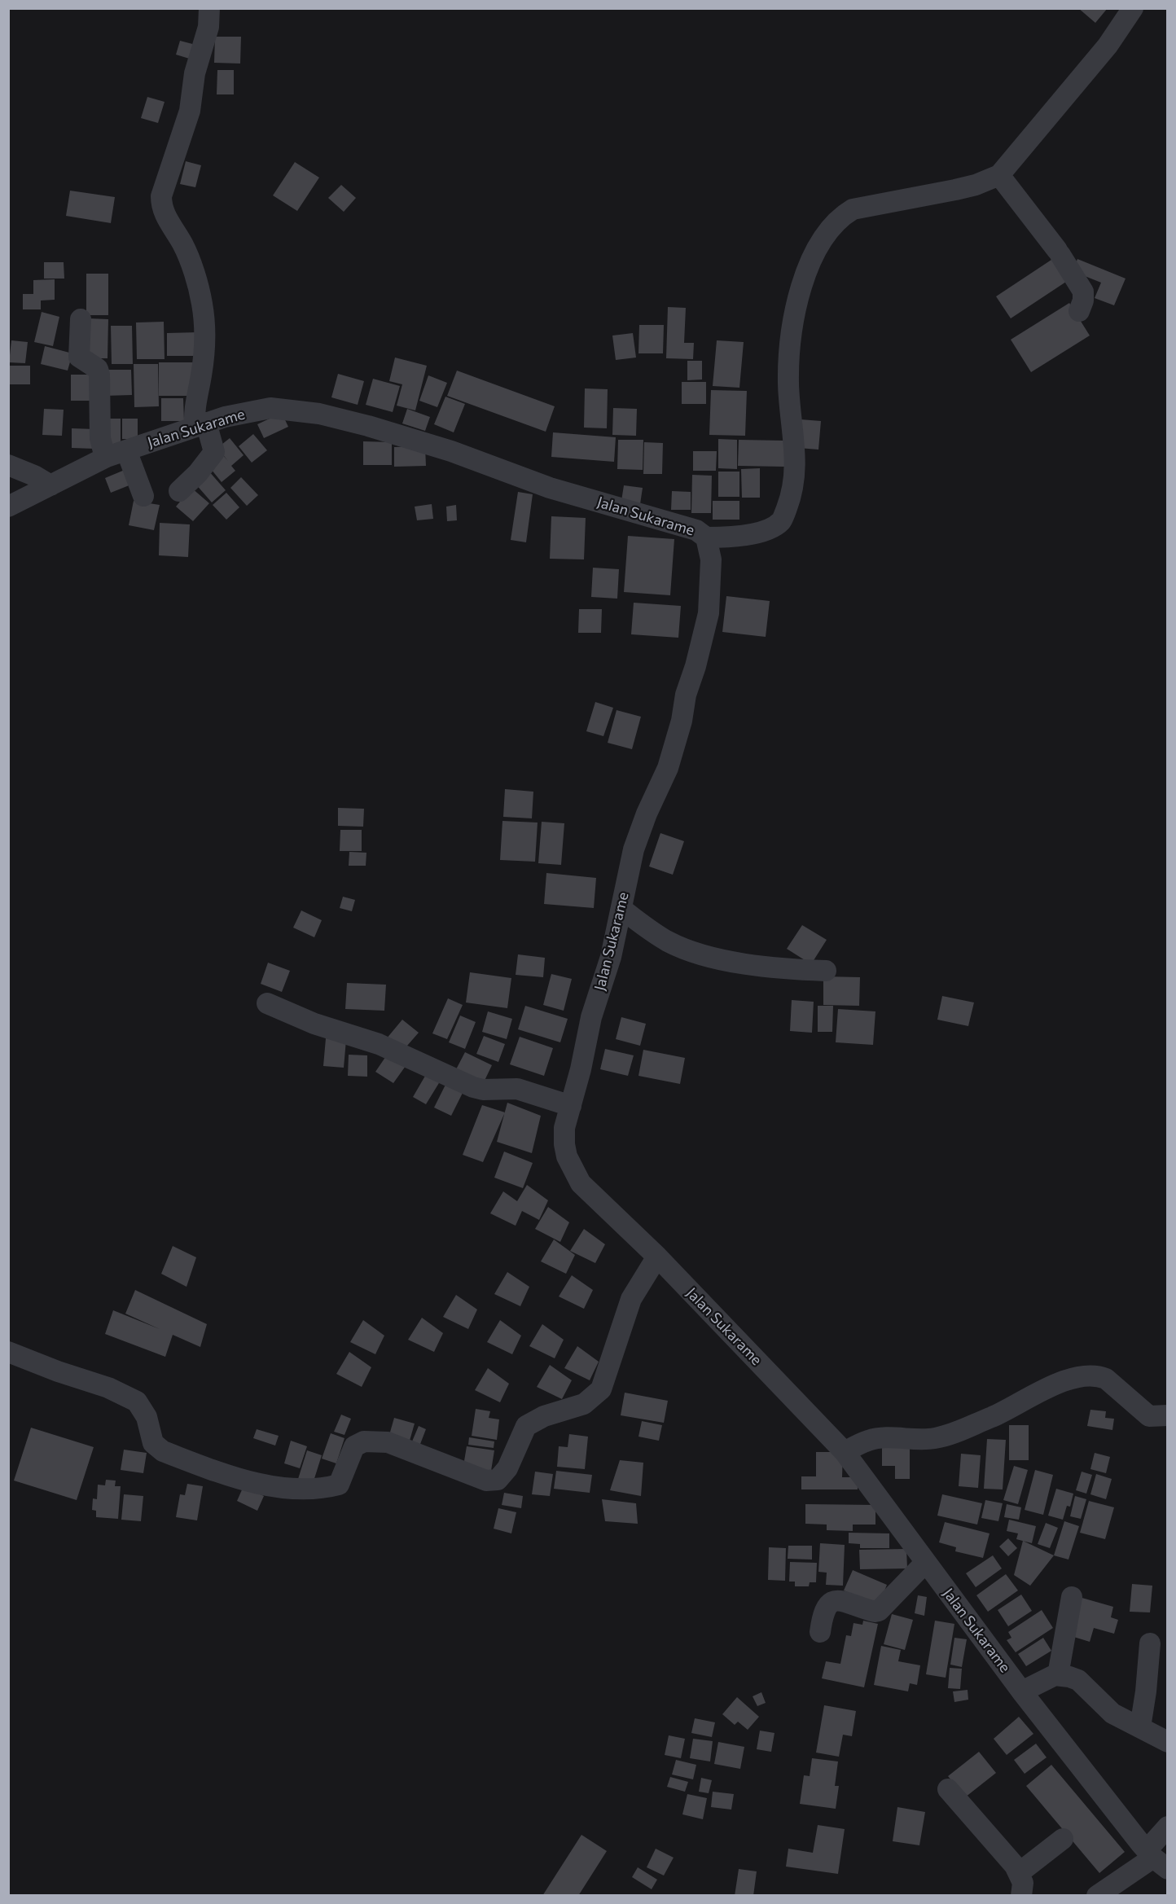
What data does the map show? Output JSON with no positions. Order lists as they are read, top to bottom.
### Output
{
  "streets": {
    "street": ["Jalan Sukarame"]
  }
}
